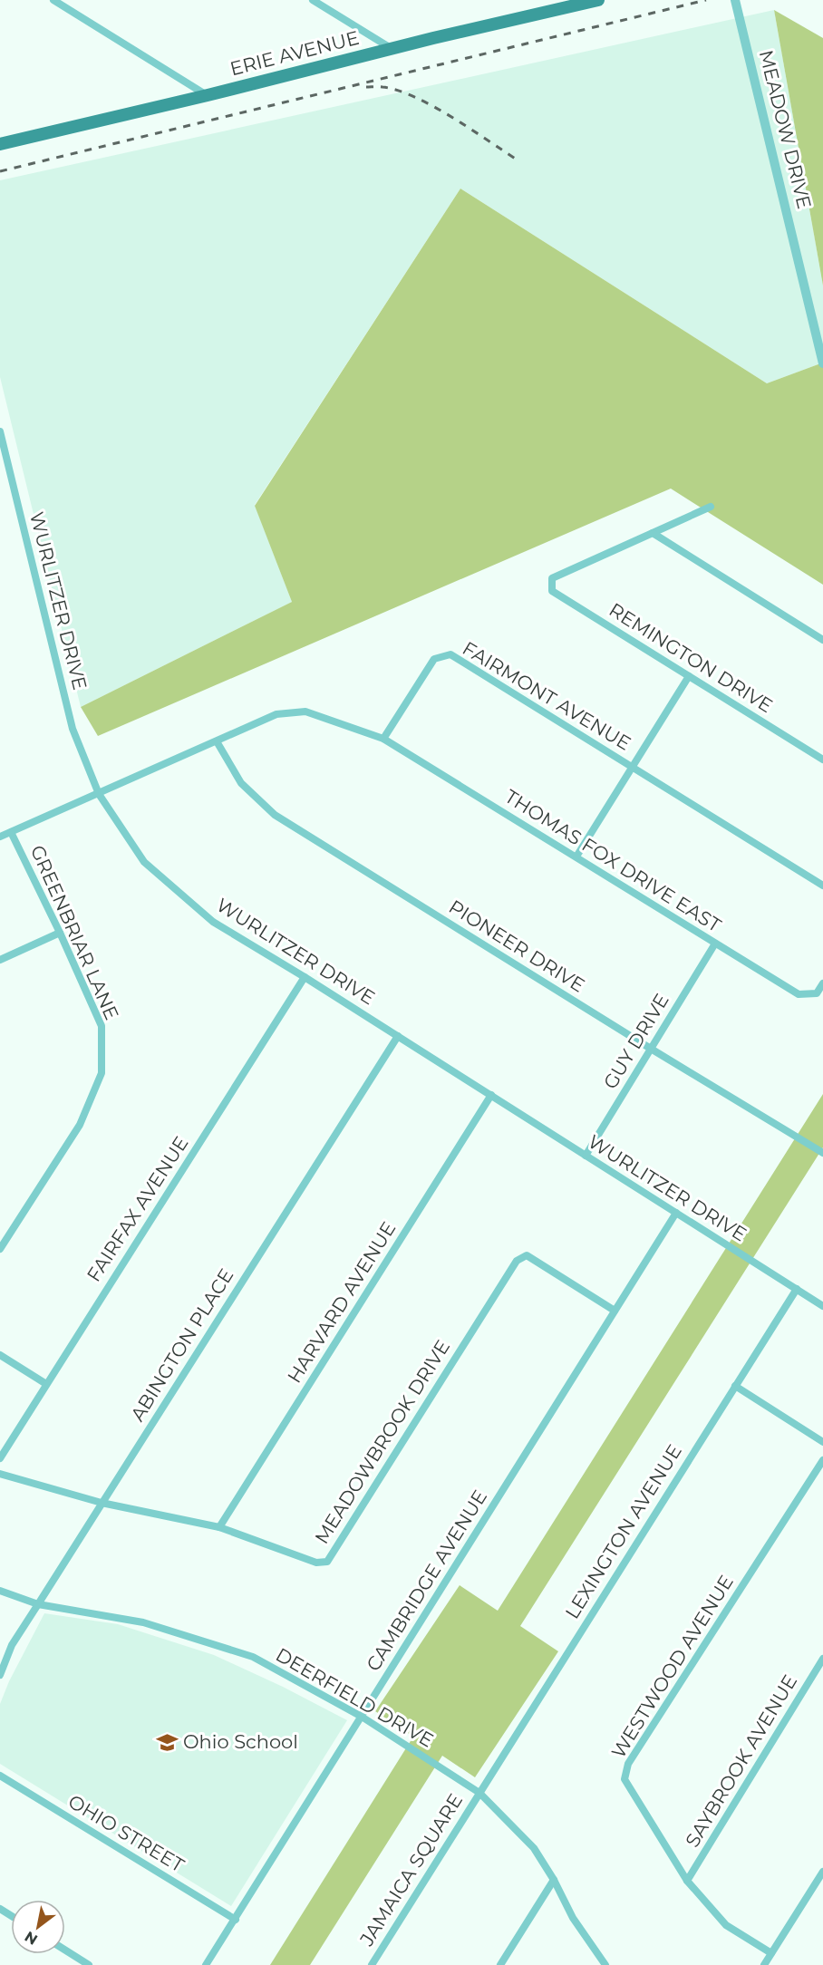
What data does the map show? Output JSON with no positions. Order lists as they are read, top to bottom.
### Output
{
  "streets": {
    "main road": ["ERIE AVENUE"],
    "street": [
      "MEADOW DRIVE",
      "WURLITZER DRIVE",
      "REMINGTON DRIVE",
      "FAIRMONT AVENUE",
      "THOMAS FOX DRIVE EAST",
      "GREENBRIAR LANE",
      "PIONEER DRIVE",
      "GUY DRIVE",
      "FAIRFAX AVENUE",
      "HARVARD AVENUE",
      "ABINGTON PLACE",
      "MEADOWBROOK DRIVE",
      "LEXINGTON AVENUE",
      "CAMBRIDGE AVENUE",
      "WESTWOOD AVENUE",
      "DEERFIELD DRIVE",
      "SAYBROOK AVENUE",
      "OHIO STREET",
      "JAMAICA SQUARE"
    ]
  },
  "crossings": [
    ["WURLITZER DRIVE", "GUY DRIVE"],
    ["WURLITZER DRIVE", "FAIRFAX AVENUE"],
    ["WURLITZER DRIVE", "HARVARD AVENUE"],
    ["WURLITZER DRIVE", "ABINGTON PLACE"],
    ["WURLITZER DRIVE", "LEXINGTON AVENUE"],
    ["WURLITZER DRIVE", "CAMBRIDGE AVENUE"],
    ["FAIRMONT AVENUE", "THOMAS FOX DRIVE EAST"],
    ["THOMAS FOX DRIVE EAST", "GUY DRIVE"],
    ["PIONEER DRIVE", "GUY DRIVE"],
    ["HARVARD AVENUE", "MEADOWBROOK DRIVE"],
    ["ABINGTON PLACE", "MEADOWBROOK DRIVE"],
    ["ABINGTON PLACE", "DEERFIELD DRIVE"],
    ["MEADOWBROOK DRIVE", "CAMBRIDGE AVENUE"],
    ["LEXINGTON AVENUE", "DEERFIELD DRIVE"],
    ["LEXINGTON AVENUE", "JAMAICA SQUARE"],
    ["CAMBRIDGE AVENUE", "DEERFIELD DRIVE"],
    ["CAMBRIDGE AVENUE", "OHIO STREET"],
    ["WESTWOOD AVENUE", "SAYBROOK AVENUE"],
    ["DEERFIELD DRIVE", "JAMAICA SQUARE"]
  ],
  "places": {
    "school or university": ["Ohio School"]
  },
  "north": "bottom left"
}
